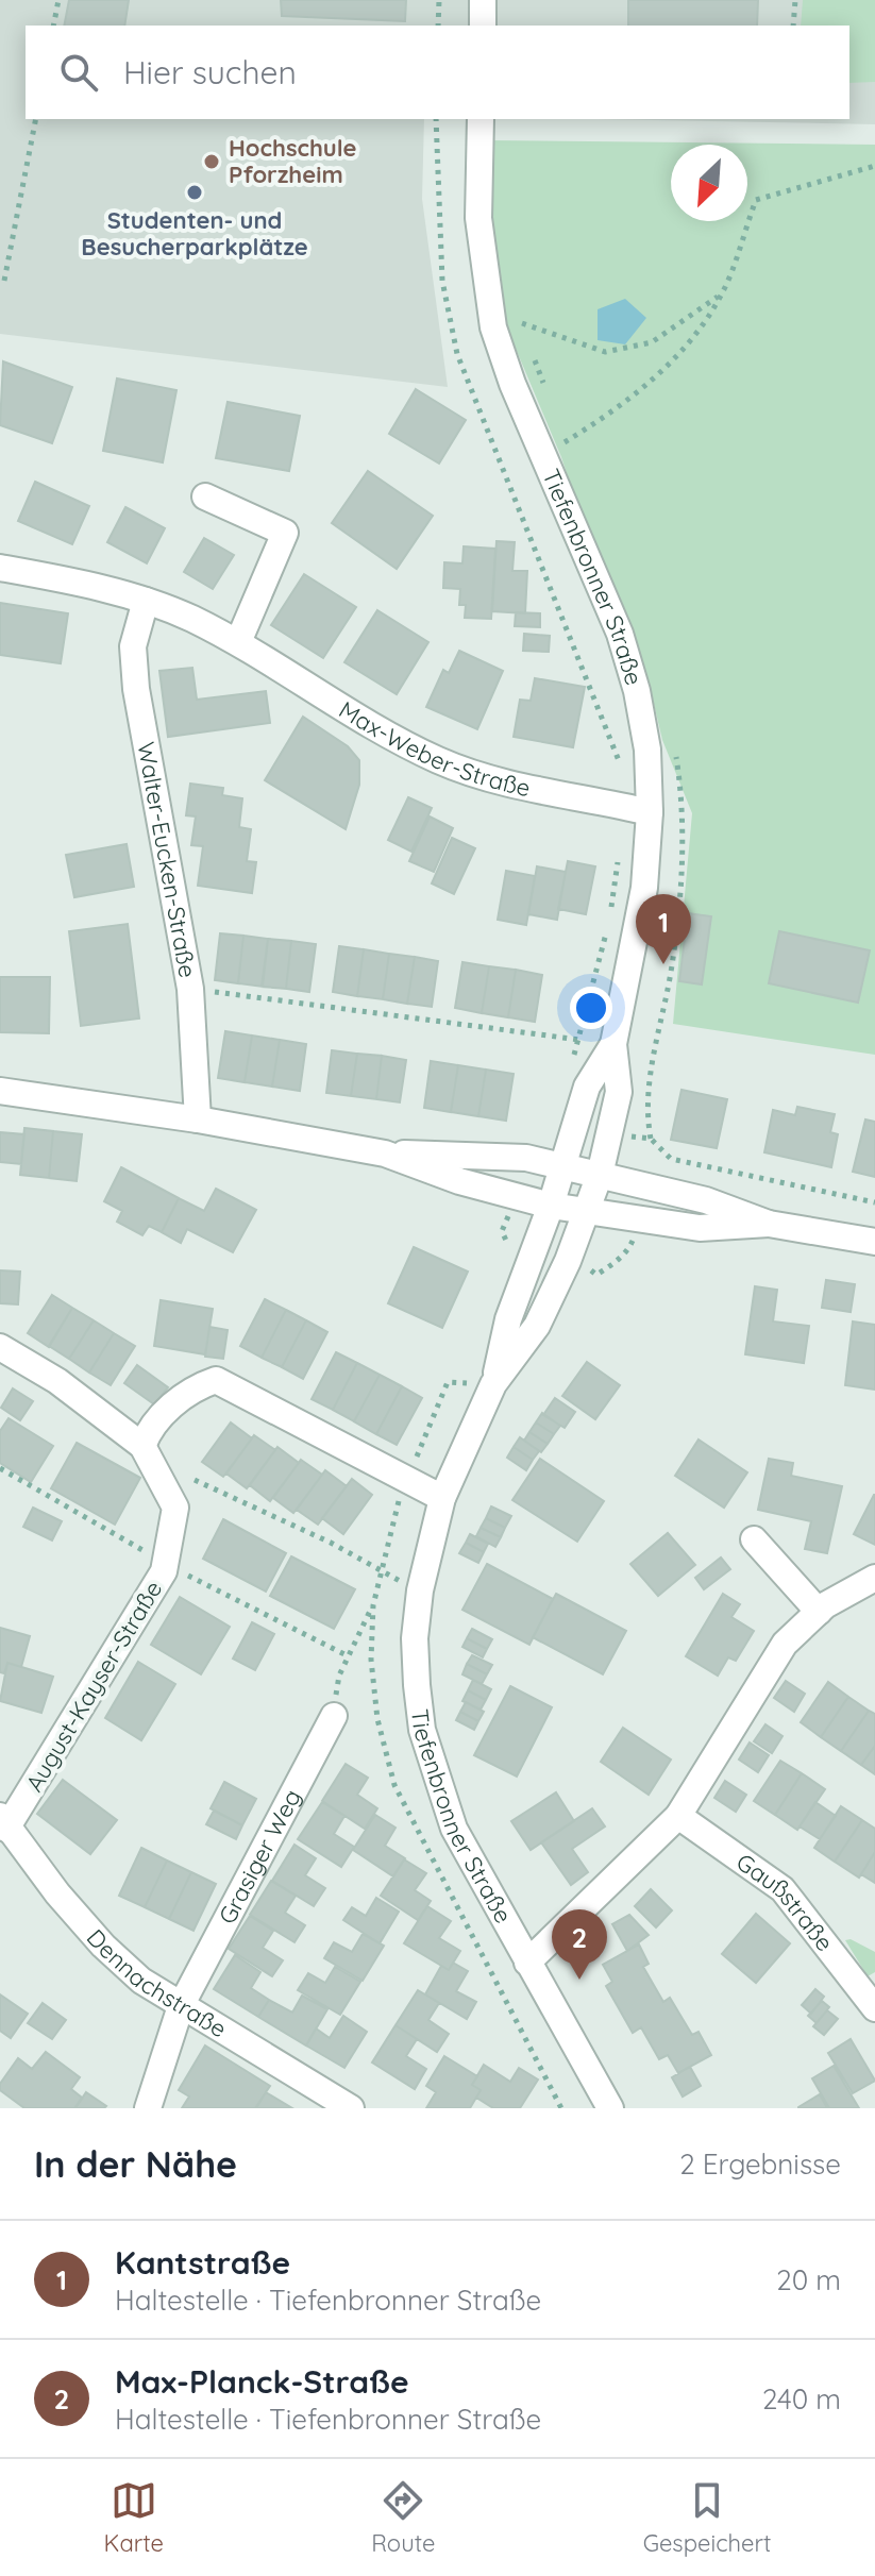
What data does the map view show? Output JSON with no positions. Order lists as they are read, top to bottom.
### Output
{
  "streets": {
    "street": [
      "Tiefenbronner Straße",
      "Max-Weber-Straße",
      "Walter-Eucken-Straße",
      "August-Kayser-Straße",
      "Grasiger Weg",
      "Gaußstraße",
      "Dennachstraße"
    ]
  },
  "crossings": [
    ["Tiefenbronner Straße", "Max-Weber-Straße"],
    ["Max-Weber-Straße", "Walter-Eucken-Straße"],
    ["August-Kayser-Straße", "Dennachstraße"],
    ["Grasiger Weg", "Dennachstraße"]
  ],
  "places": ["Hochschule Pforzheim", "Studenten- und Besucherparkplätze"],
  "north": "bottom left",
  "page": {
    "search": "Hier suchen",
    "pins": ["1", "2"],
    "heading": ["In der Nähe", "2 Ergebnisse"],
    "list": [
      {
        "mark": "1",
        "name": "Kantstraße",
        "note": "Haltestelle · Tiefenbronner Straße",
        "value": "20 m"
      },
      {
        "mark": "2",
        "name": "Max-Planck-Straße",
        "note": "Haltestelle · Tiefenbronner Straße",
        "value": "240 m"
      }
    ],
    "nav": ["Karte", "Route", "Gespeichert"]
  }
}
